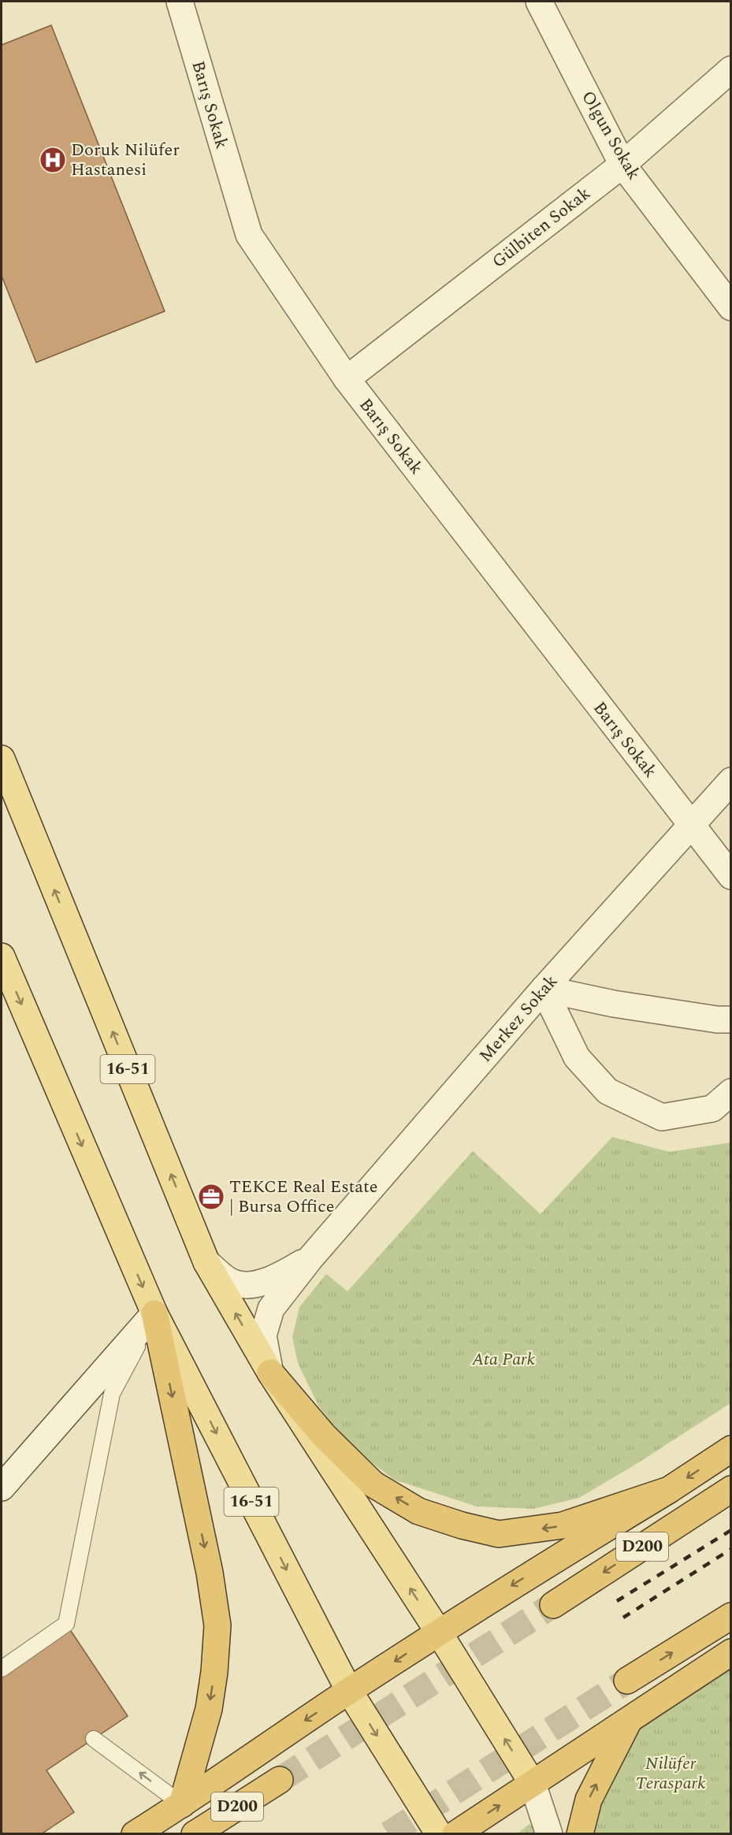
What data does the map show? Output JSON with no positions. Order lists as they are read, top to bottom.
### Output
{
  "streets": {
    "highway": ["D200"],
    "main road": ["16-51"],
    "street": [
      "Barış Sokak",
      "Olgun Sokak",
      "Gülbiten Sokak",
      "Merkez Sokak"
    ]
  },
  "crossings": [
    ["Barış Sokak", "Gülbiten Sokak"],
    ["Barış Sokak", "Merkez Sokak"],
    ["Olgun Sokak", "Gülbiten Sokak"],
    ["Merkez Sokak", "16-51"]
  ],
  "parks": ["Ata Park", "Nilüfer Teraspark"],
  "places": {
    "hospital": ["Doruk Nilüfer Hastanesi"],
    "office": ["TEKCE Real Estate | Bursa Office"]
  }
}
